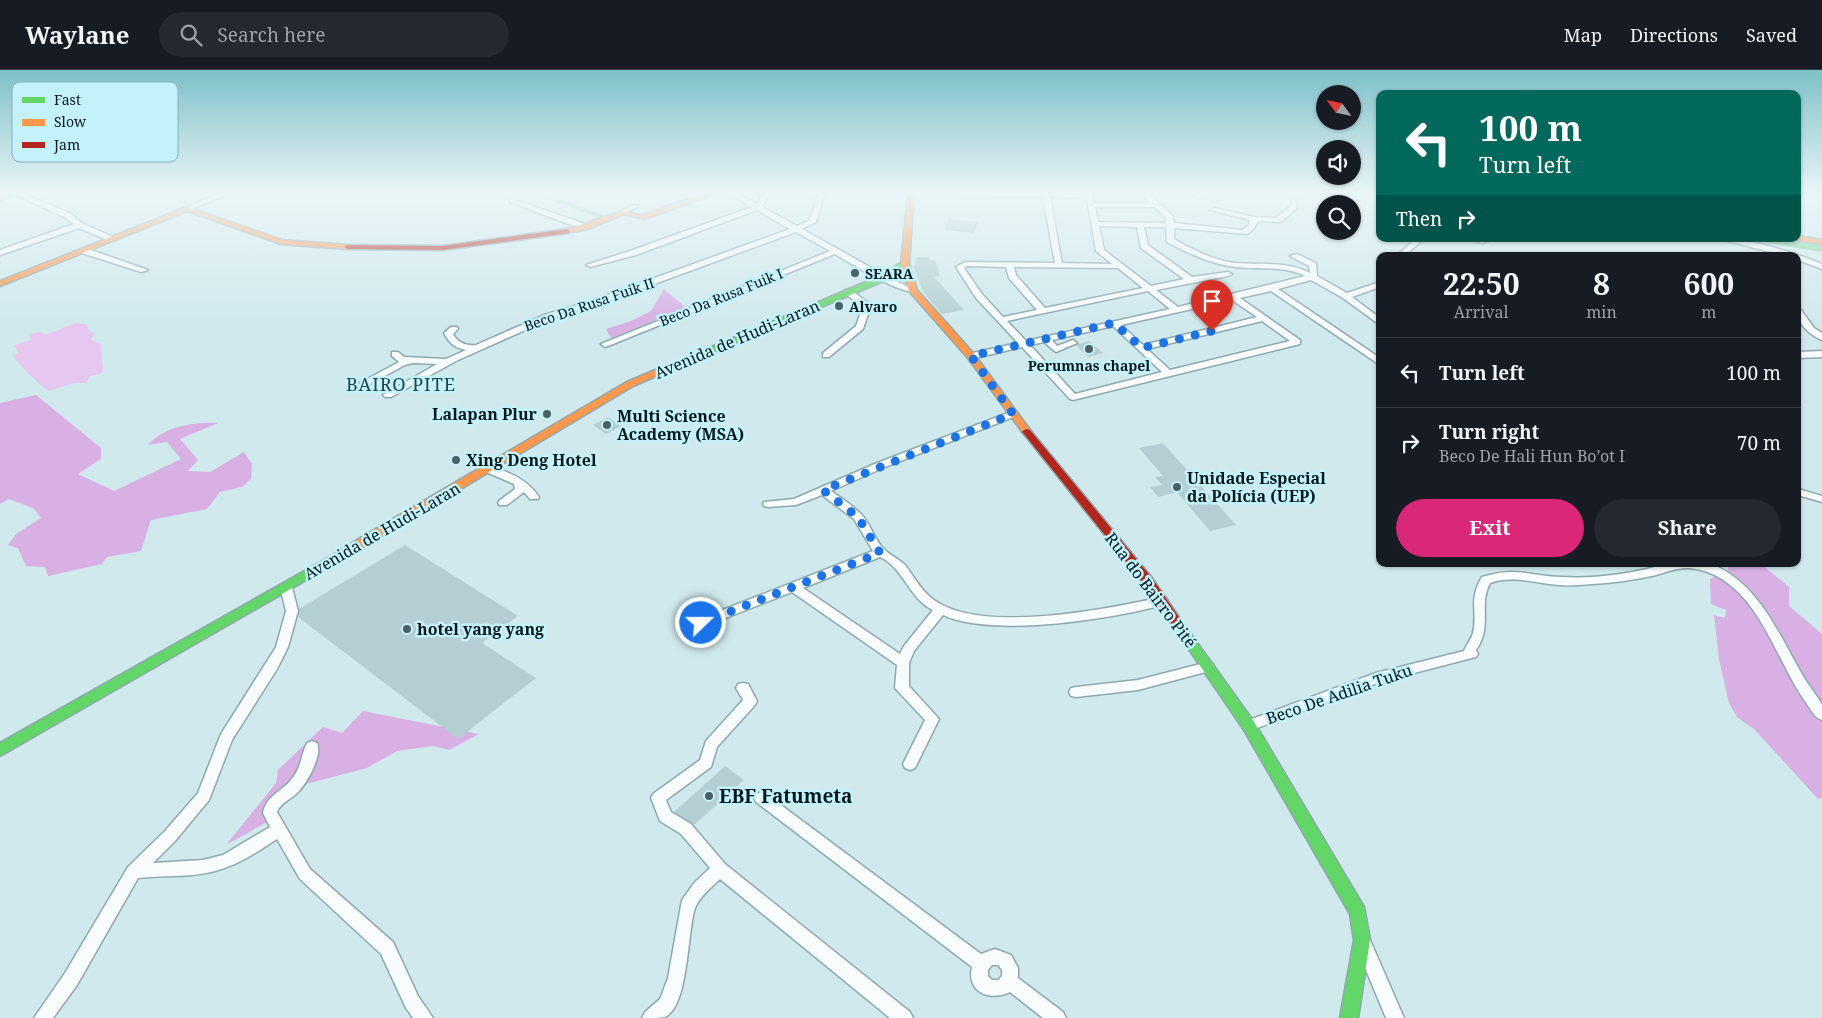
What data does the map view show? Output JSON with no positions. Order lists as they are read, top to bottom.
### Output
{
  "streets": {
    "main road": ["Avenida de Hudi-Laran", "Rua do Bairro Pité"],
    "street": ["Beco Da Rusa Fuik I", "Beco Da Rusa Fuik II", "Beco De Adilia Tuku"]
  },
  "crossings": [
    ["Avenida de Hudi-Laran", "Rua do Bairro Pité"],
    ["Rua do Bairro Pité", "Beco De Adilia Tuku"]
  ],
  "districts": ["BAIRO PITE"],
  "places": [
    "SEARA",
    "Alvaro",
    "Perumnas chapel",
    "Lalapan Plur",
    "Multi Science Academy (MSA)",
    "Xing Deng Hotel",
    "Unidade Especial da Polícia (UEP)",
    "hotel yang yang",
    "EBF Fatumeta"
  ],
  "legend": ["Fast", "Slow", "Jam"],
  "north": "top left",
  "page": {
    "header": "Waylane",
    "search": "Search here",
    "nav": ["Map", "Directions", "Saved"],
    "turn": ["100 m", "Turn left"],
    "then": "Then",
    "eta": [
      "22:50",
      "Arrival",
      "8",
      "min",
      "600",
      "m"
    ],
    "list": [
      {
        "name": "Turn left",
        "value": "100 m"
      },
      {
        "name": "Turn right",
        "note": "Beco De Hali Hun Bo’ot I",
        "value": "70 m"
      }
    ],
    "buttons": ["Exit", "Share"]
  }
}
